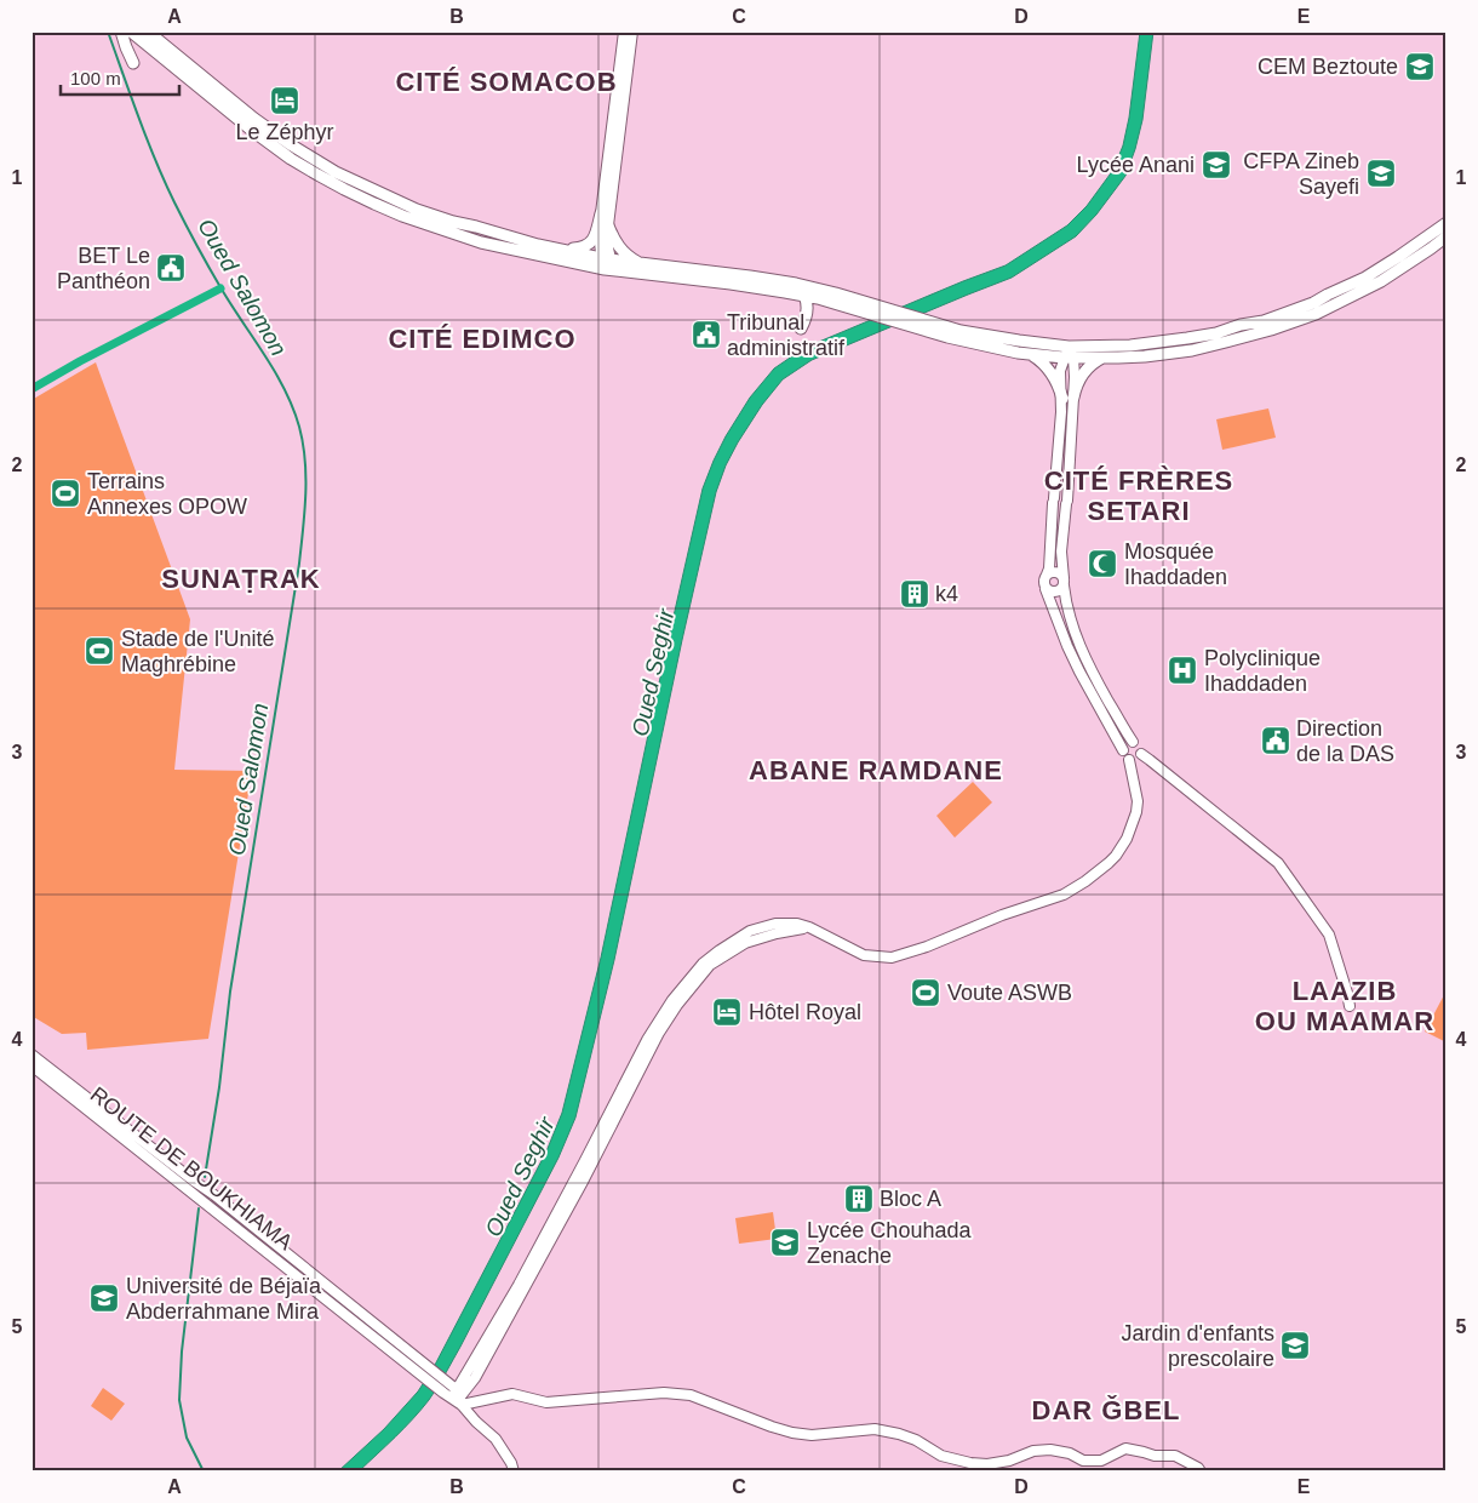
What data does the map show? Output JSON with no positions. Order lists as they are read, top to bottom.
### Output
{
  "streets": {
    "street": ["ROUTE DE BOUKHIAMA"]
  },
  "districts": [
    "CITÉ SOMACOB",
    "CITÉ EDIMCO",
    "CITÉ FRÈRES SETARI",
    "SUNAṬRAK",
    "ABANE RAMDANE",
    "LAAZIB OU MAAMAR",
    "DAR ǦBEL"
  ],
  "water": ["Oued Salomon", "Oued Seghir"],
  "places": {
    "school or university": [
      "CEM Beztoute",
      "Lycée Anani",
      "CFPA Zineb Sayefi",
      "Lycée Chouhada Zenache",
      "Université de Béjaïa Abderrahmane Mira",
      "Jardin d'enfants prescolaire"
    ],
    "hotel": ["Le Zéphyr", "Hôtel Royal"],
    "public building": ["BET Le Panthéon", "Tribunal administratif", "Direction de la DAS"],
    "sports": ["Terrains Annexes OPOW", "Stade de l'Unité Maghrébine", "Voute ASWB"],
    "mosque": ["Mosquée Ihaddaden"],
    "building": ["k4", "Bloc A"],
    "hospital": ["Polyclinique Ihaddaden"]
  },
  "scale_bar": "100 m",
  "grid": {
    "columns": [
      "A",
      "B",
      "C",
      "D",
      "E"
    ],
    "rows": [
      "1",
      "2",
      "3",
      "4",
      "5"
    ]
  }
}
